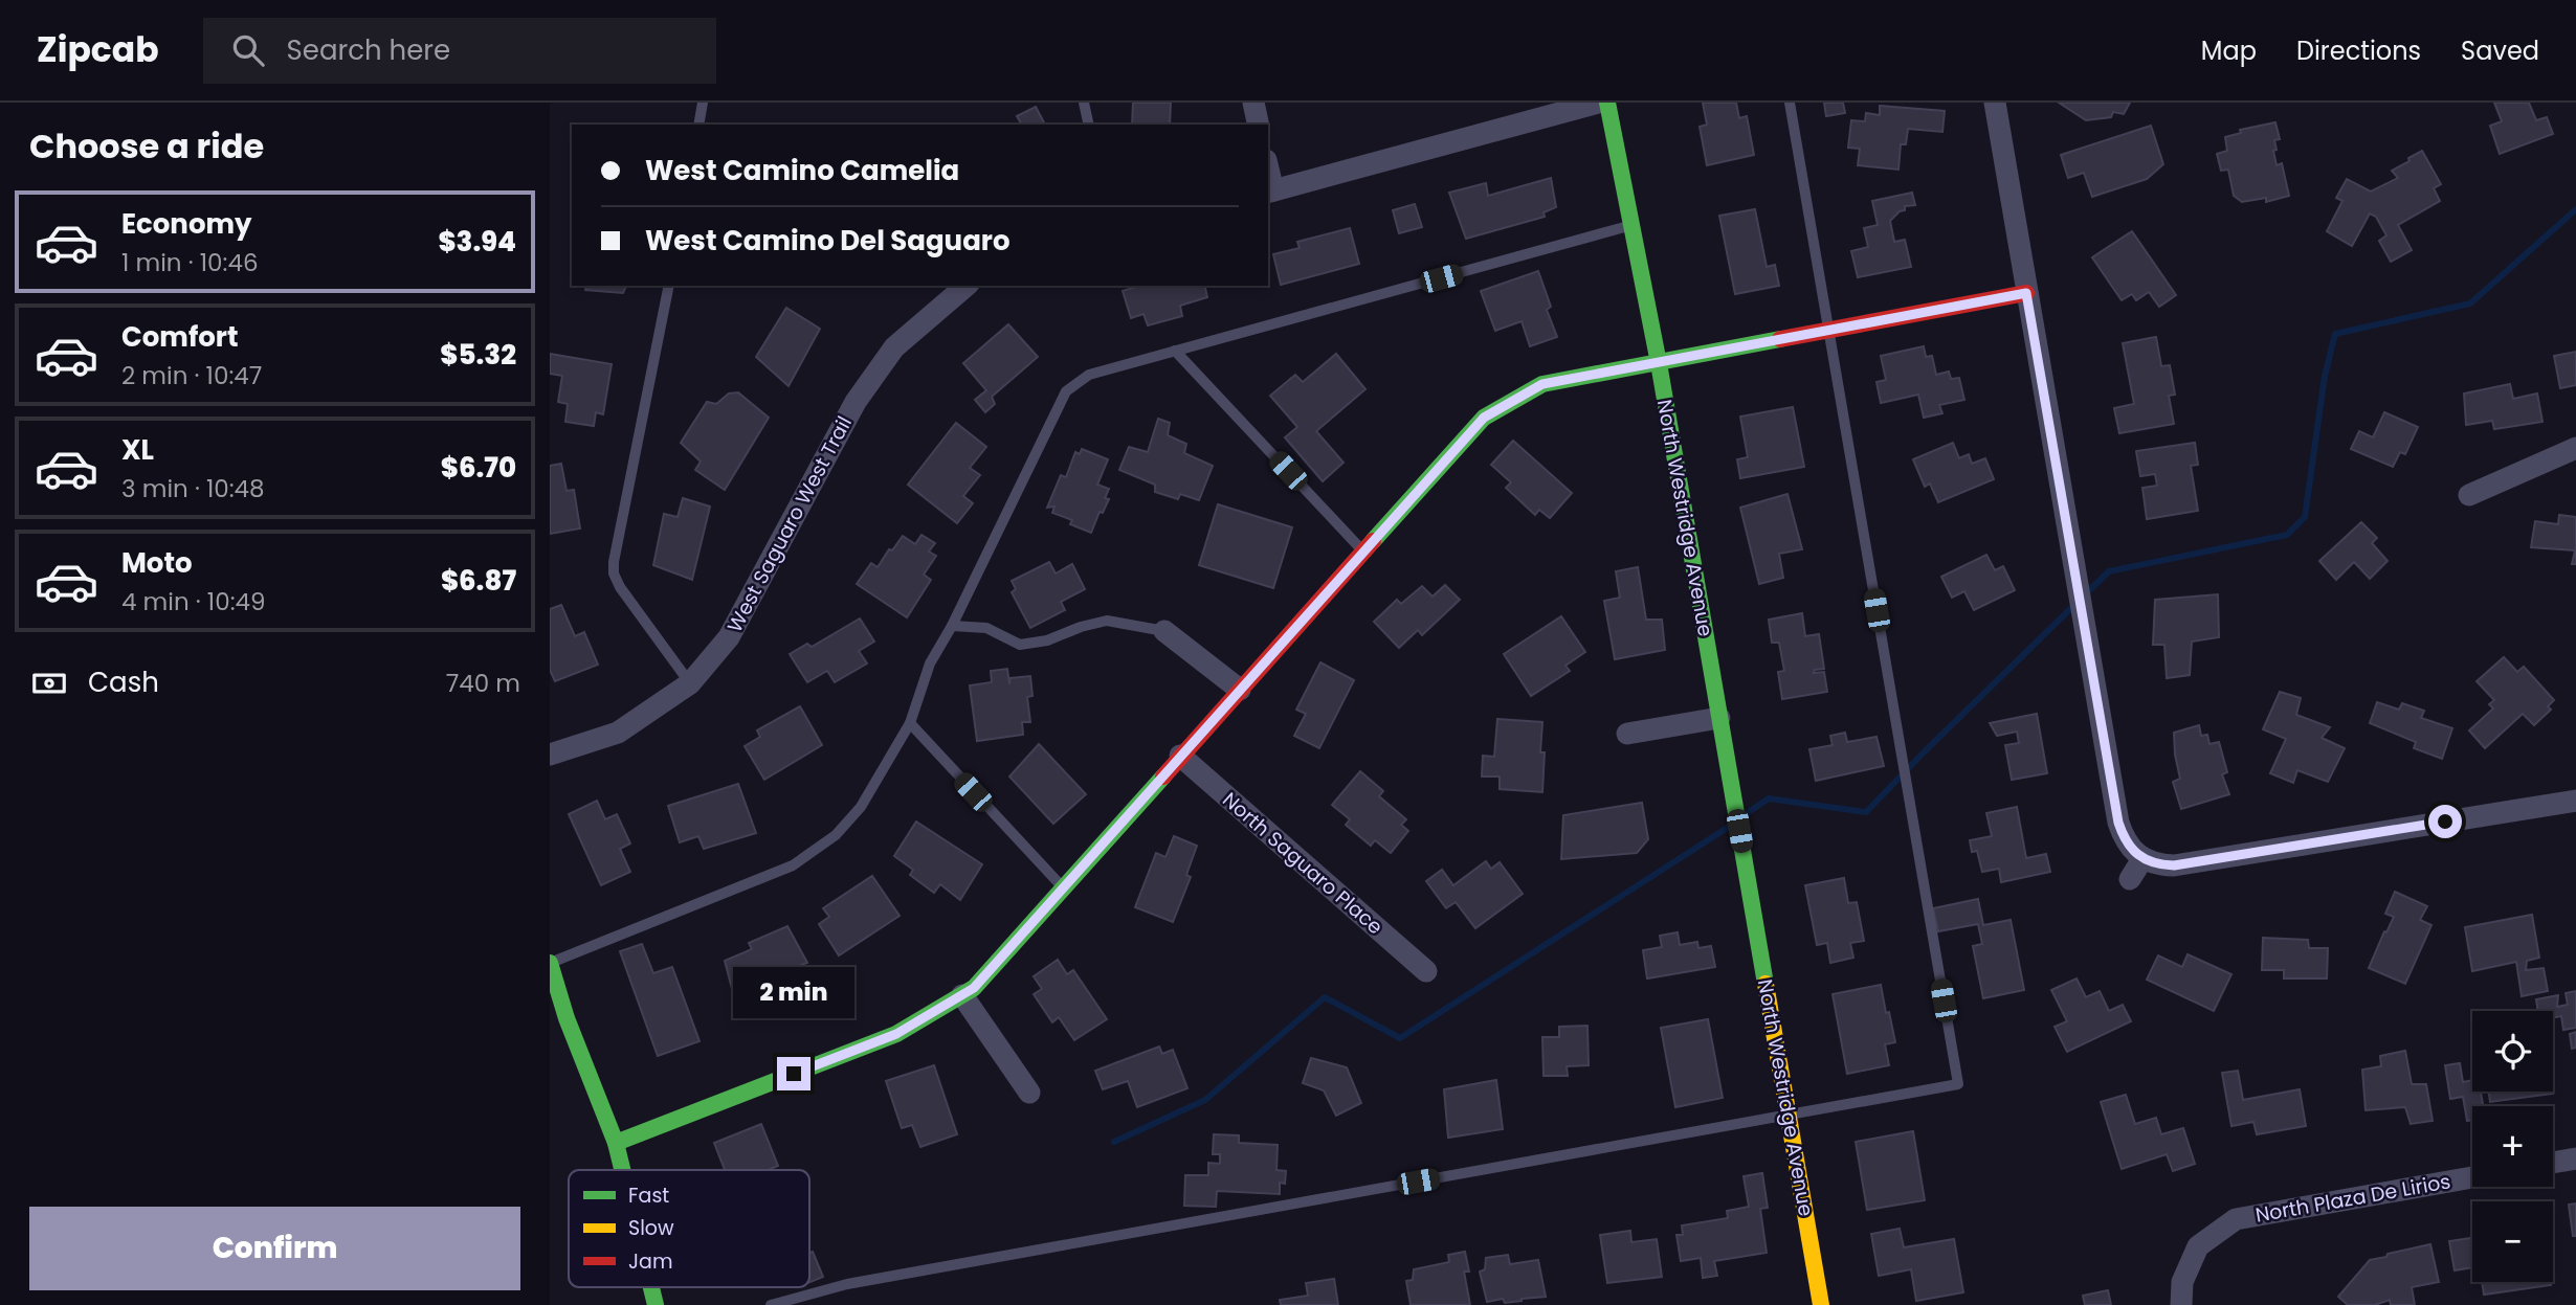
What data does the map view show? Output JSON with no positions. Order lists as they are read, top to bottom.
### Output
{
  "streets": {
    "street": [
      "North Westridge Avenue",
      "West Saguaro West Trail",
      "North Saguaro Place",
      "North Plaza De Lirios"
    ]
  },
  "legend": ["Fast", "Slow", "Jam"],
  "page": {
    "header": "Zipcab",
    "search": "Search here",
    "nav": ["Map", "Directions", "Saved"],
    "heading": "Choose a ride",
    "banner": ["West Camino Camelia", "West Camino Del Saguaro"],
    "list": [
      {
        "name": "Economy",
        "note": "1 min · 10:46",
        "value": "$3.94"
      },
      {
        "name": "Comfort",
        "note": "2 min · 10:47",
        "value": "$5.32"
      },
      {
        "name": "XL",
        "note": "3 min · 10:48",
        "value": "$6.70"
      },
      {
        "name": "Moto",
        "note": "4 min · 10:49",
        "value": "$6.87"
      }
    ],
    "pay": ["Cash", "740 m"],
    "bubble": "2 min",
    "map_buttons": ["+", "−"],
    "buttons": "Confirm"
  }
}
